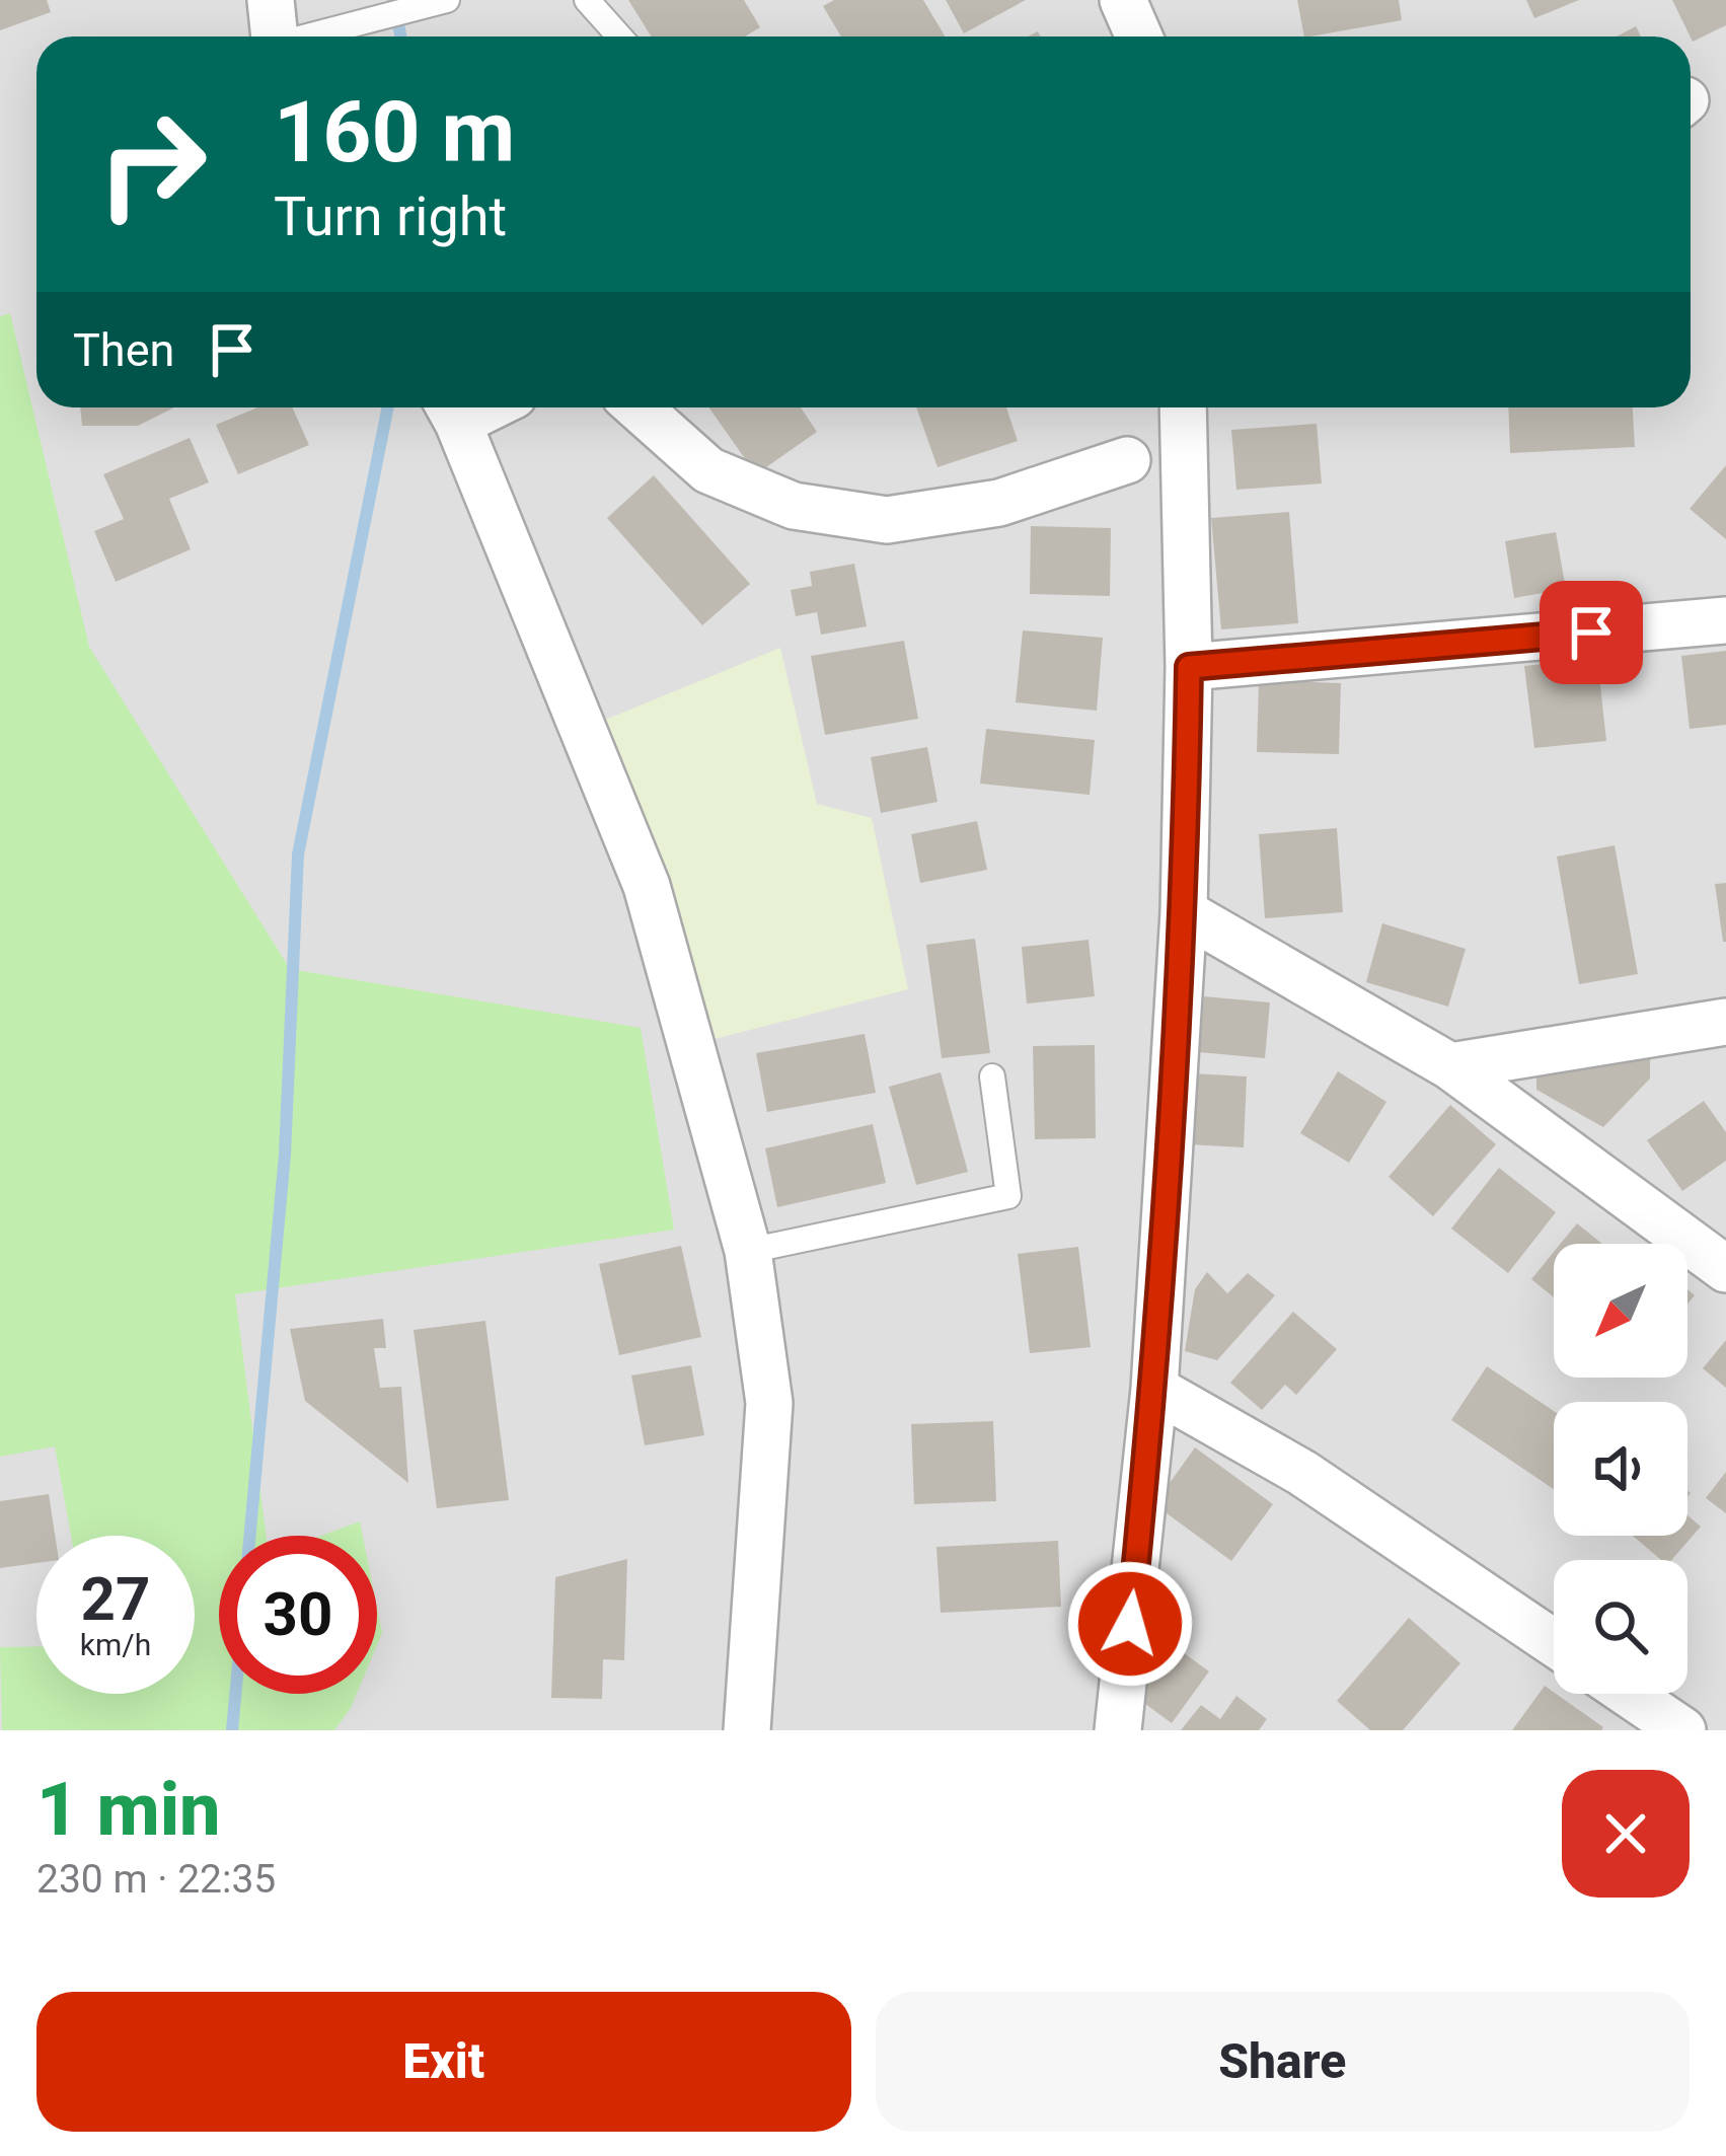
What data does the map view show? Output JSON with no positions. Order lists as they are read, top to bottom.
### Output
{
  "north": "bottom left",
  "page": {
    "turn": ["160 m", "Turn right"],
    "then": "Then",
    "speed": "27 km/h",
    "limit": "30",
    "heading": ["1 min", "230 m · 22:35"],
    "buttons": ["Exit", "Share"]
  }
}
